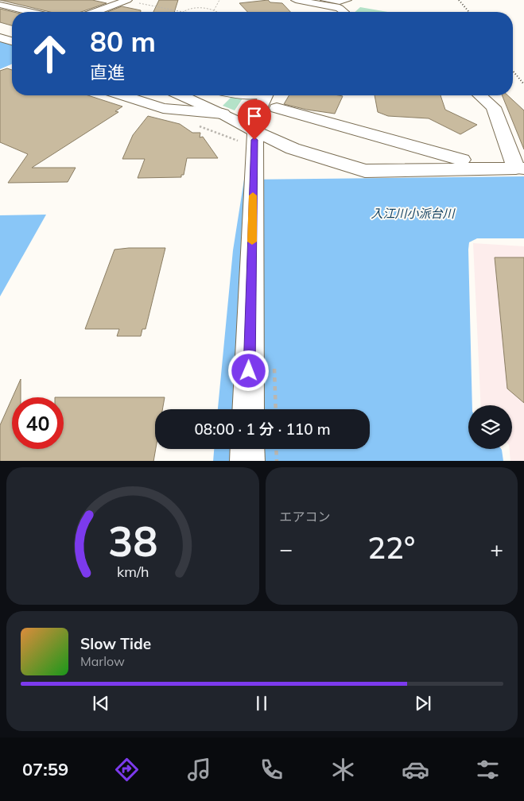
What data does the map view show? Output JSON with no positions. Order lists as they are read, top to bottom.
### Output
{
  "water": ["入江川小派台川"],
  "page": {
    "turn": ["80 m", "直進"],
    "limit": "40",
    "trip": "08:00 · 1 分 · 110 m",
    "tile": "エアコン",
    "heat": ["−", "22°", "+"],
    "song": ["Slow Tide", "Marlow"],
    "tabs": "07:59",
    "gauge": ["38", "km/h"]
  }
}
